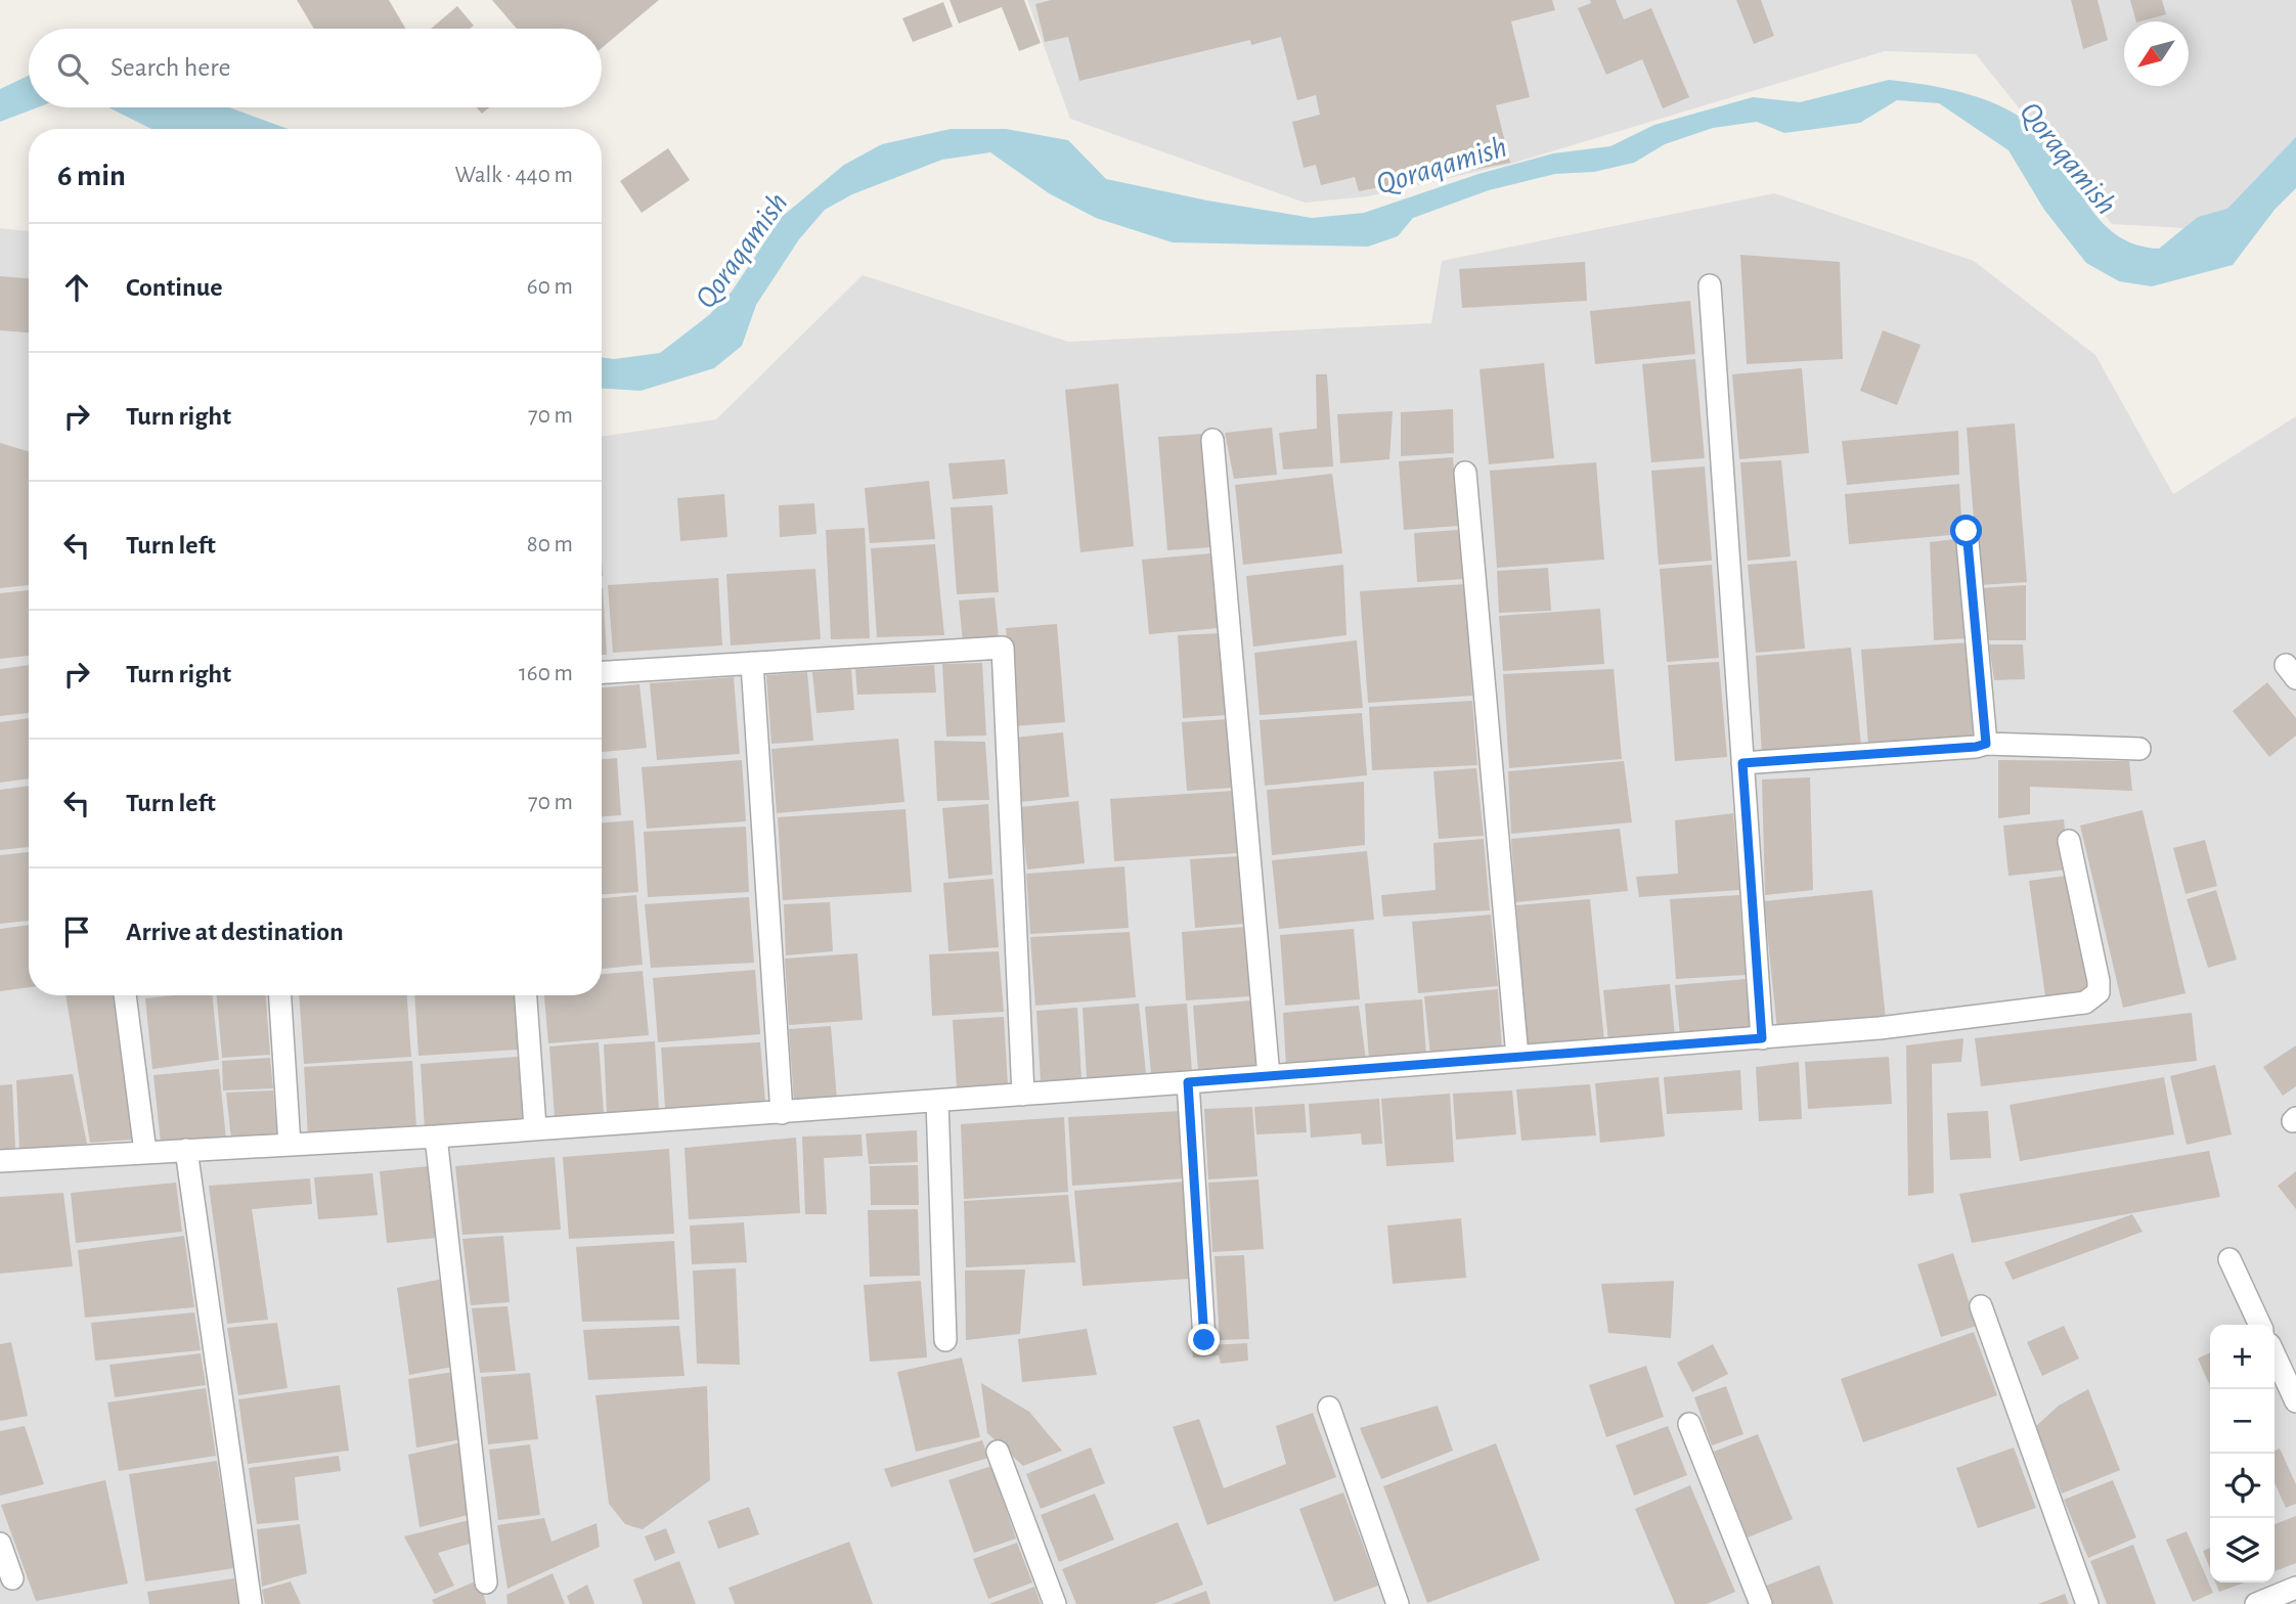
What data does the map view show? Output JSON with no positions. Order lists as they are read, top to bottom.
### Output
{
  "water": ["Qoraqamish"],
  "north": "bottom left",
  "page": {
    "search": "Search here",
    "heading": ["6 min", "Walk · 440 m"],
    "list": [
      ["Continue", "60 m"],
      ["Turn right", "70 m"],
      ["Turn left", "80 m"],
      ["Turn right", "160 m"],
      ["Turn left", "70 m"],
      "Arrive at destination"
    ],
    "map_buttons": ["+", "−"]
  }
}
